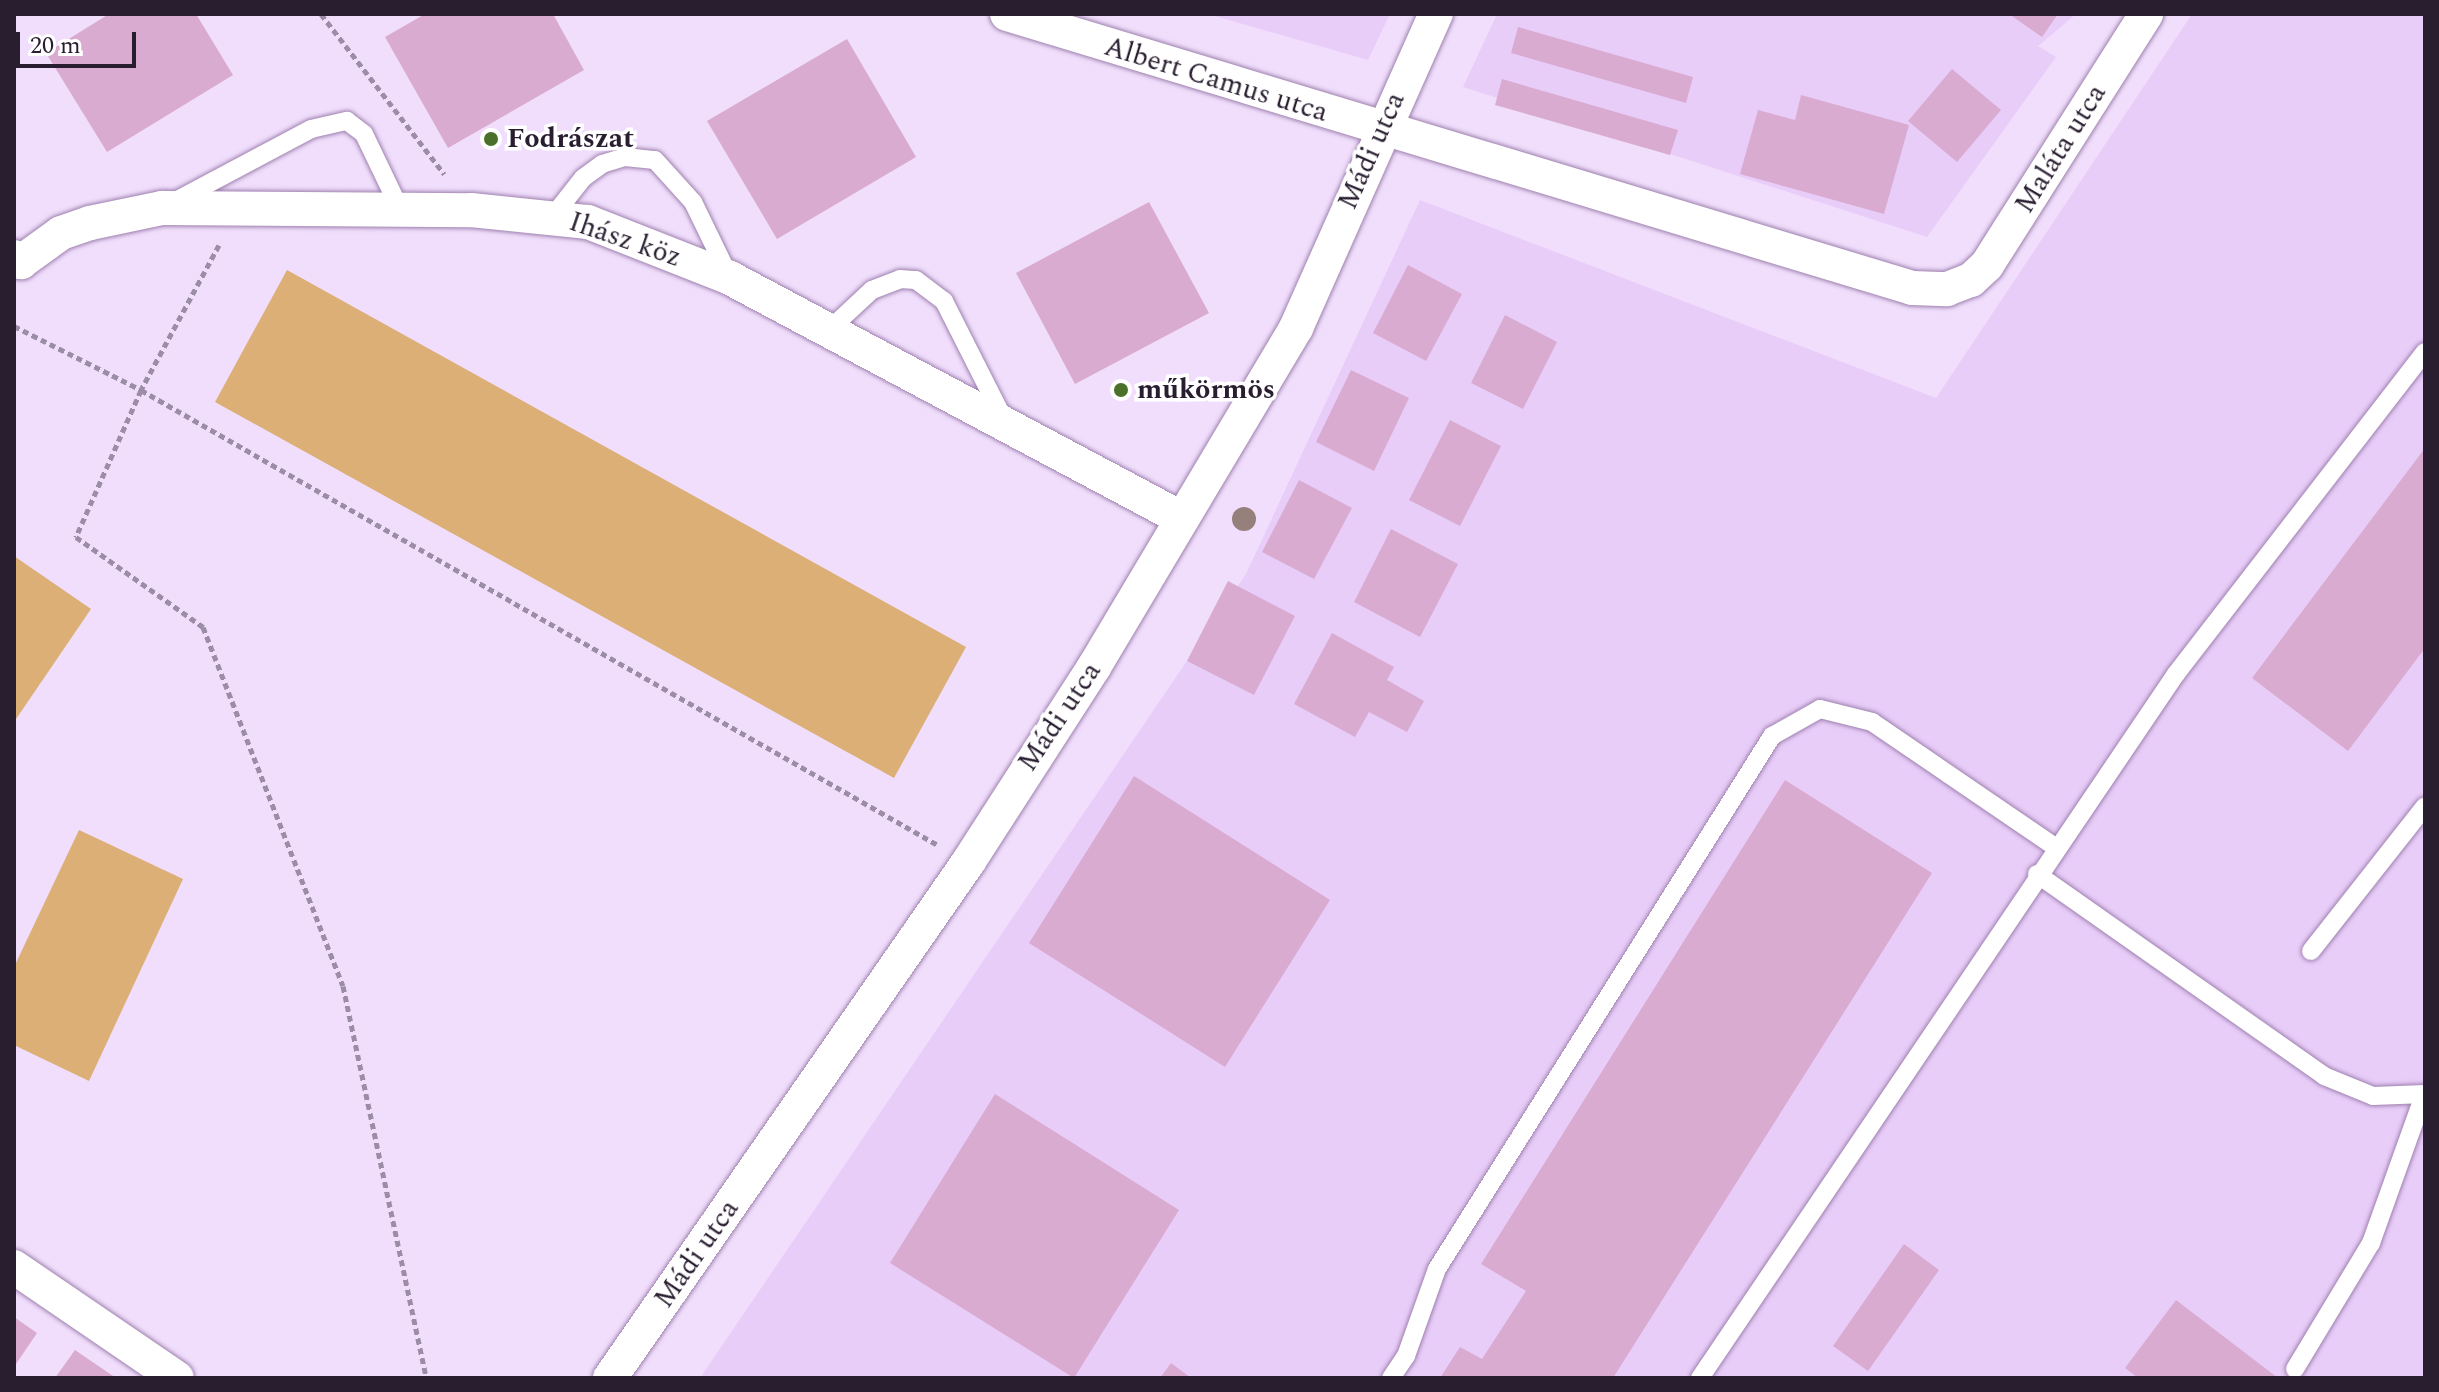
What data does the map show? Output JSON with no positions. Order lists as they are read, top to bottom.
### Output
{
  "streets": {
    "street": [
      "Albert Camus utca",
      "Maláta utca",
      "Mádi utca",
      "Ihász köz"
    ]
  },
  "crossings": [
    ["Albert Camus utca", "Maláta utca"],
    ["Albert Camus utca", "Mádi utca"],
    ["Mádi utca", "Ihász köz"]
  ],
  "places": ["Fodrászat", "műkörmös"],
  "scale_bar": "20 m"
}
